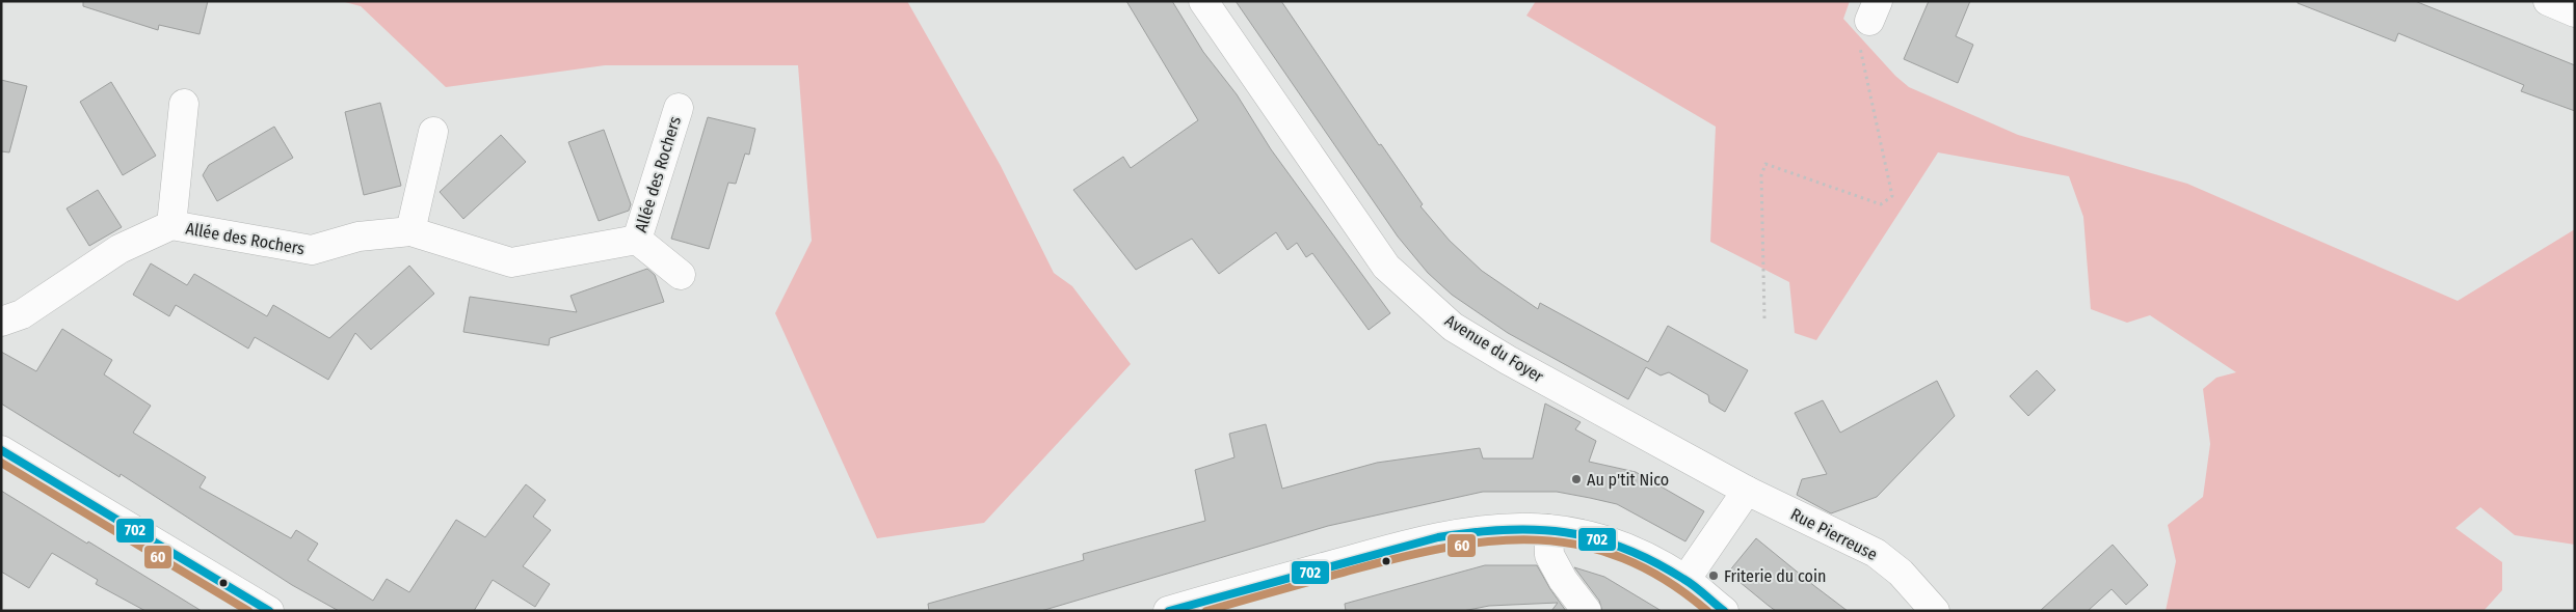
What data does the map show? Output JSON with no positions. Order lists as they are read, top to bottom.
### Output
{
  "streets": {
    "street": ["Allée des Rochers", "Avenue du Foyer", "Rue Pierreuse"]
  },
  "crossings": [
    ["Avenue du Foyer", "Rue Pierreuse"]
  ],
  "places": ["Au p'tit Nico", "Friterie du coin"],
  "lines": ["transit line 702", "transit line 60"]
}
